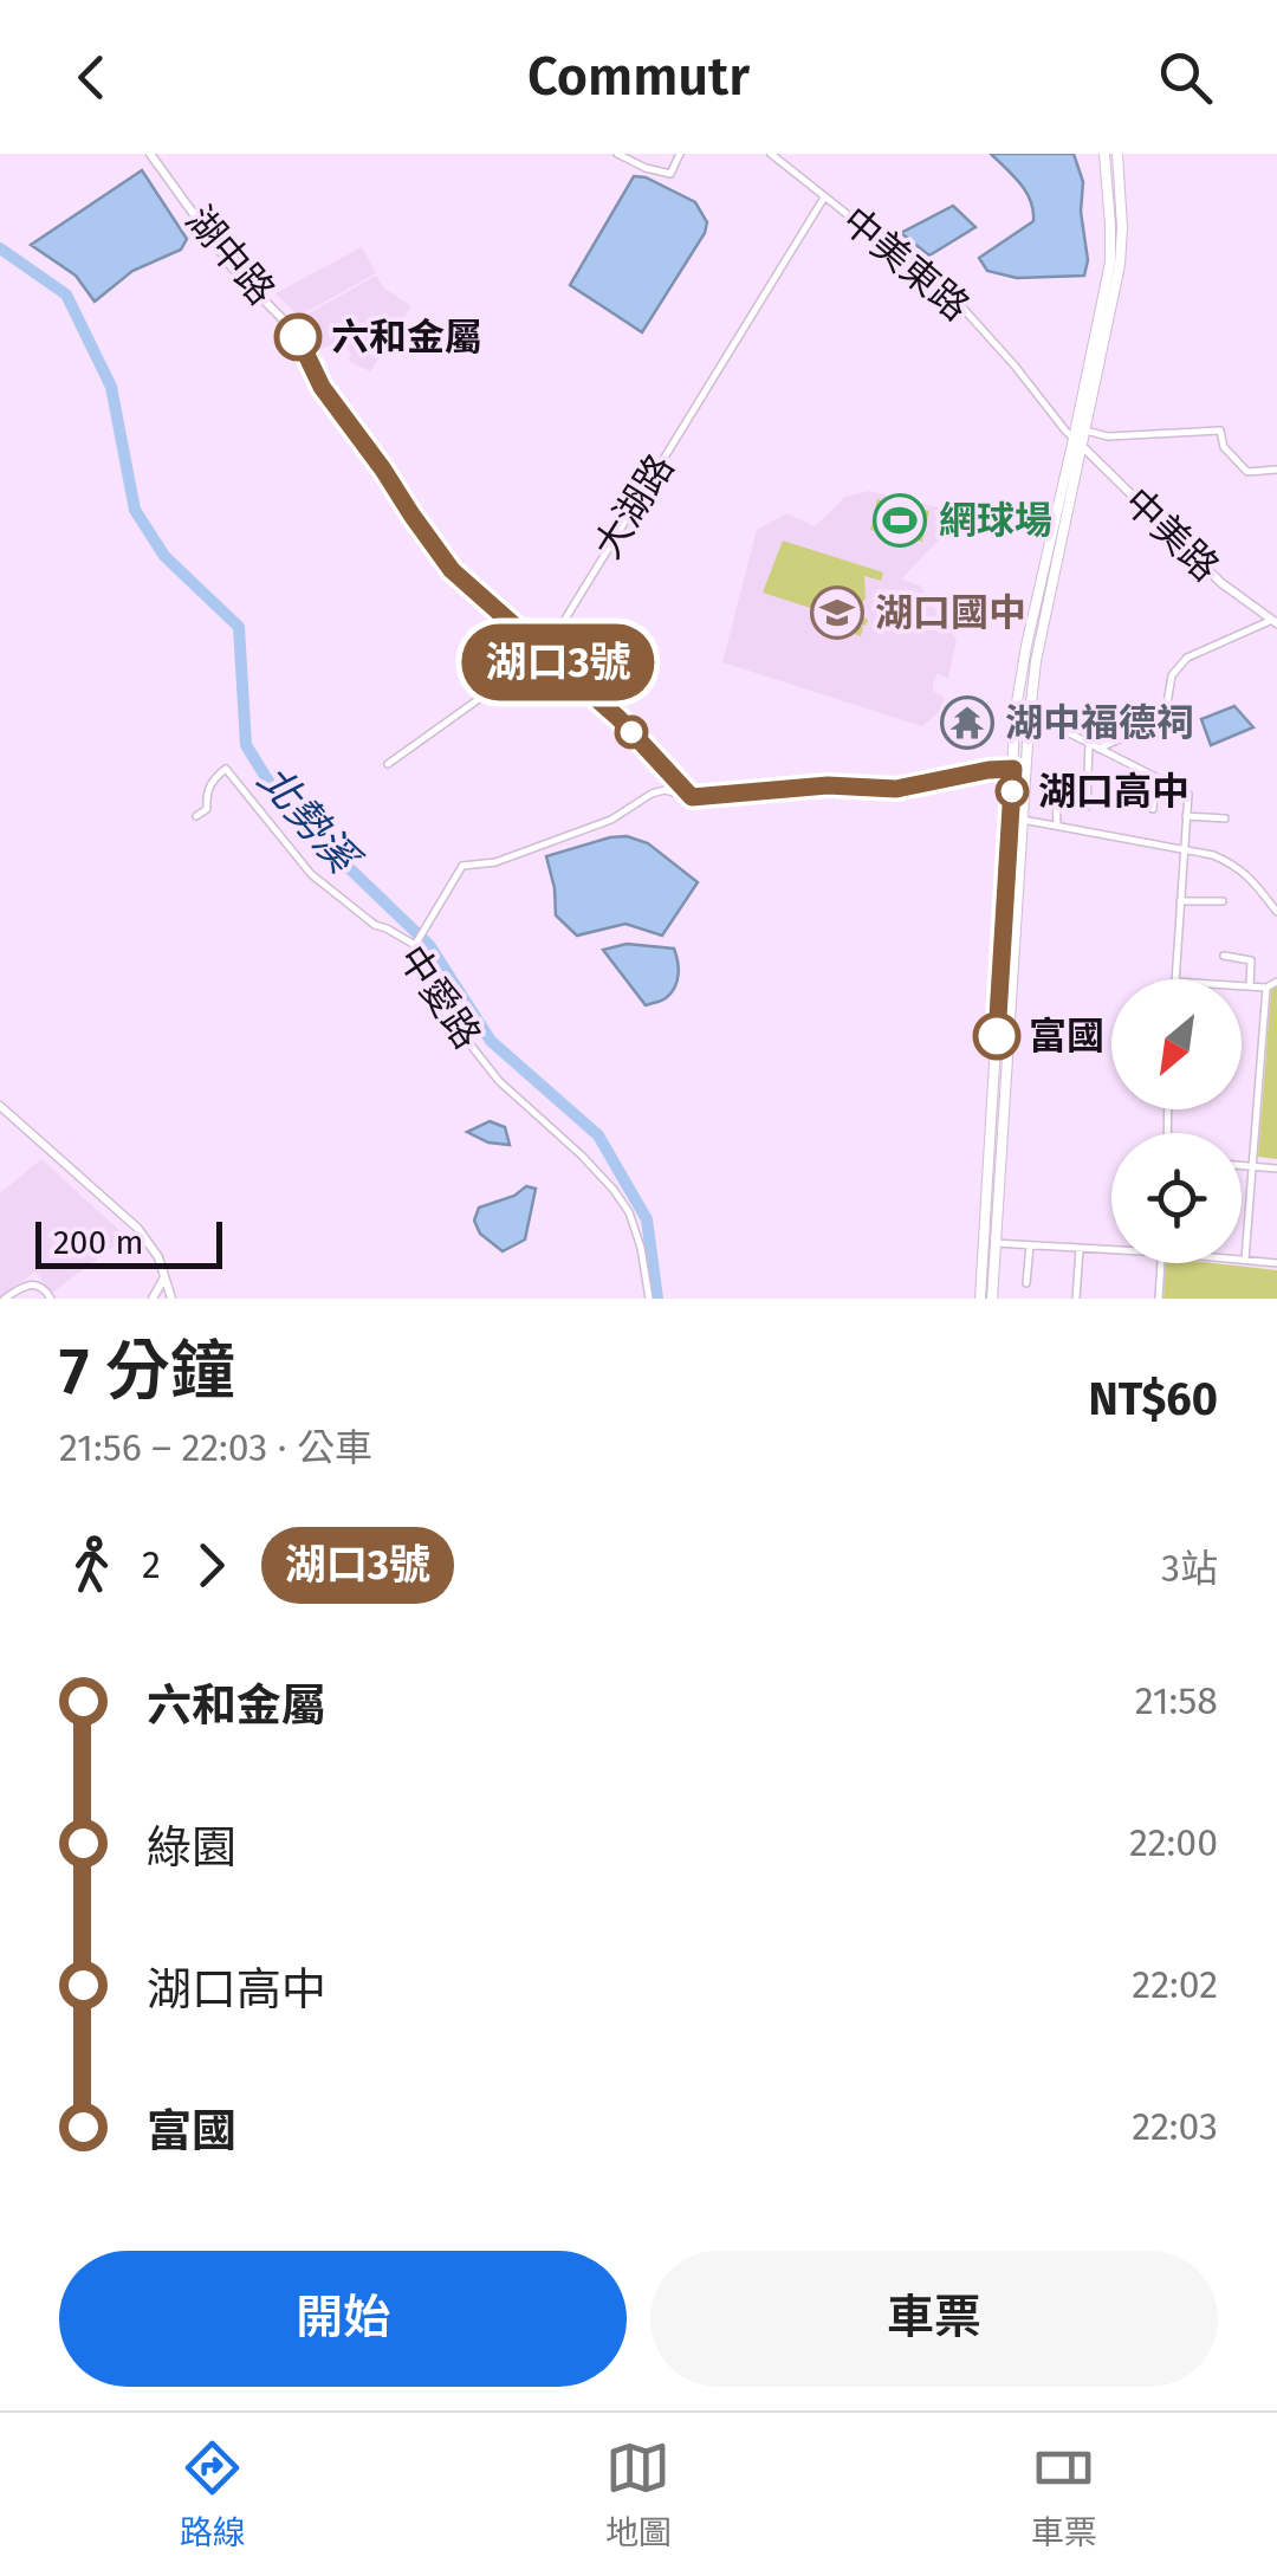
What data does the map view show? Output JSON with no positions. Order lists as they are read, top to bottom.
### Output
{
  "streets": {
    "street": [
      "湖中路",
      "中美東路",
      "大湖路",
      "中美路",
      "中愛路"
    ]
  },
  "crossings": [
    ["湖中路", "大湖路"],
    ["中美東路", "大湖路"],
    ["中美東路", "中美路"]
  ],
  "water": ["北勢溪"],
  "places": {
    "other": ["六和金屬", "湖口高中", "富國"],
    "sports": ["網球場"],
    "school or university": ["湖口國中"],
    "temple": ["湖中福德祠"]
  },
  "lines": ["bus line 湖口3號"],
  "scale_bar": "200 m",
  "north": "bottom left",
  "page": {
    "header": "Commutr",
    "on_map": "湖口3號",
    "scale": "200 m",
    "heading": ["7 分鐘", "21:56 – 22:03 · 公車", "NT$60"],
    "legs": ["2", "湖口3號", "3站"],
    "list": [
      {
        "name": "六和金屬",
        "value": "21:58"
      },
      {
        "name": "綠園",
        "value": "22:00"
      },
      {
        "name": "湖口高中",
        "value": "22:02"
      },
      {
        "name": "富國",
        "value": "22:03"
      }
    ],
    "buttons": ["開始", "車票"],
    "tabs": ["路線", "地圖", "車票"]
  }
}
